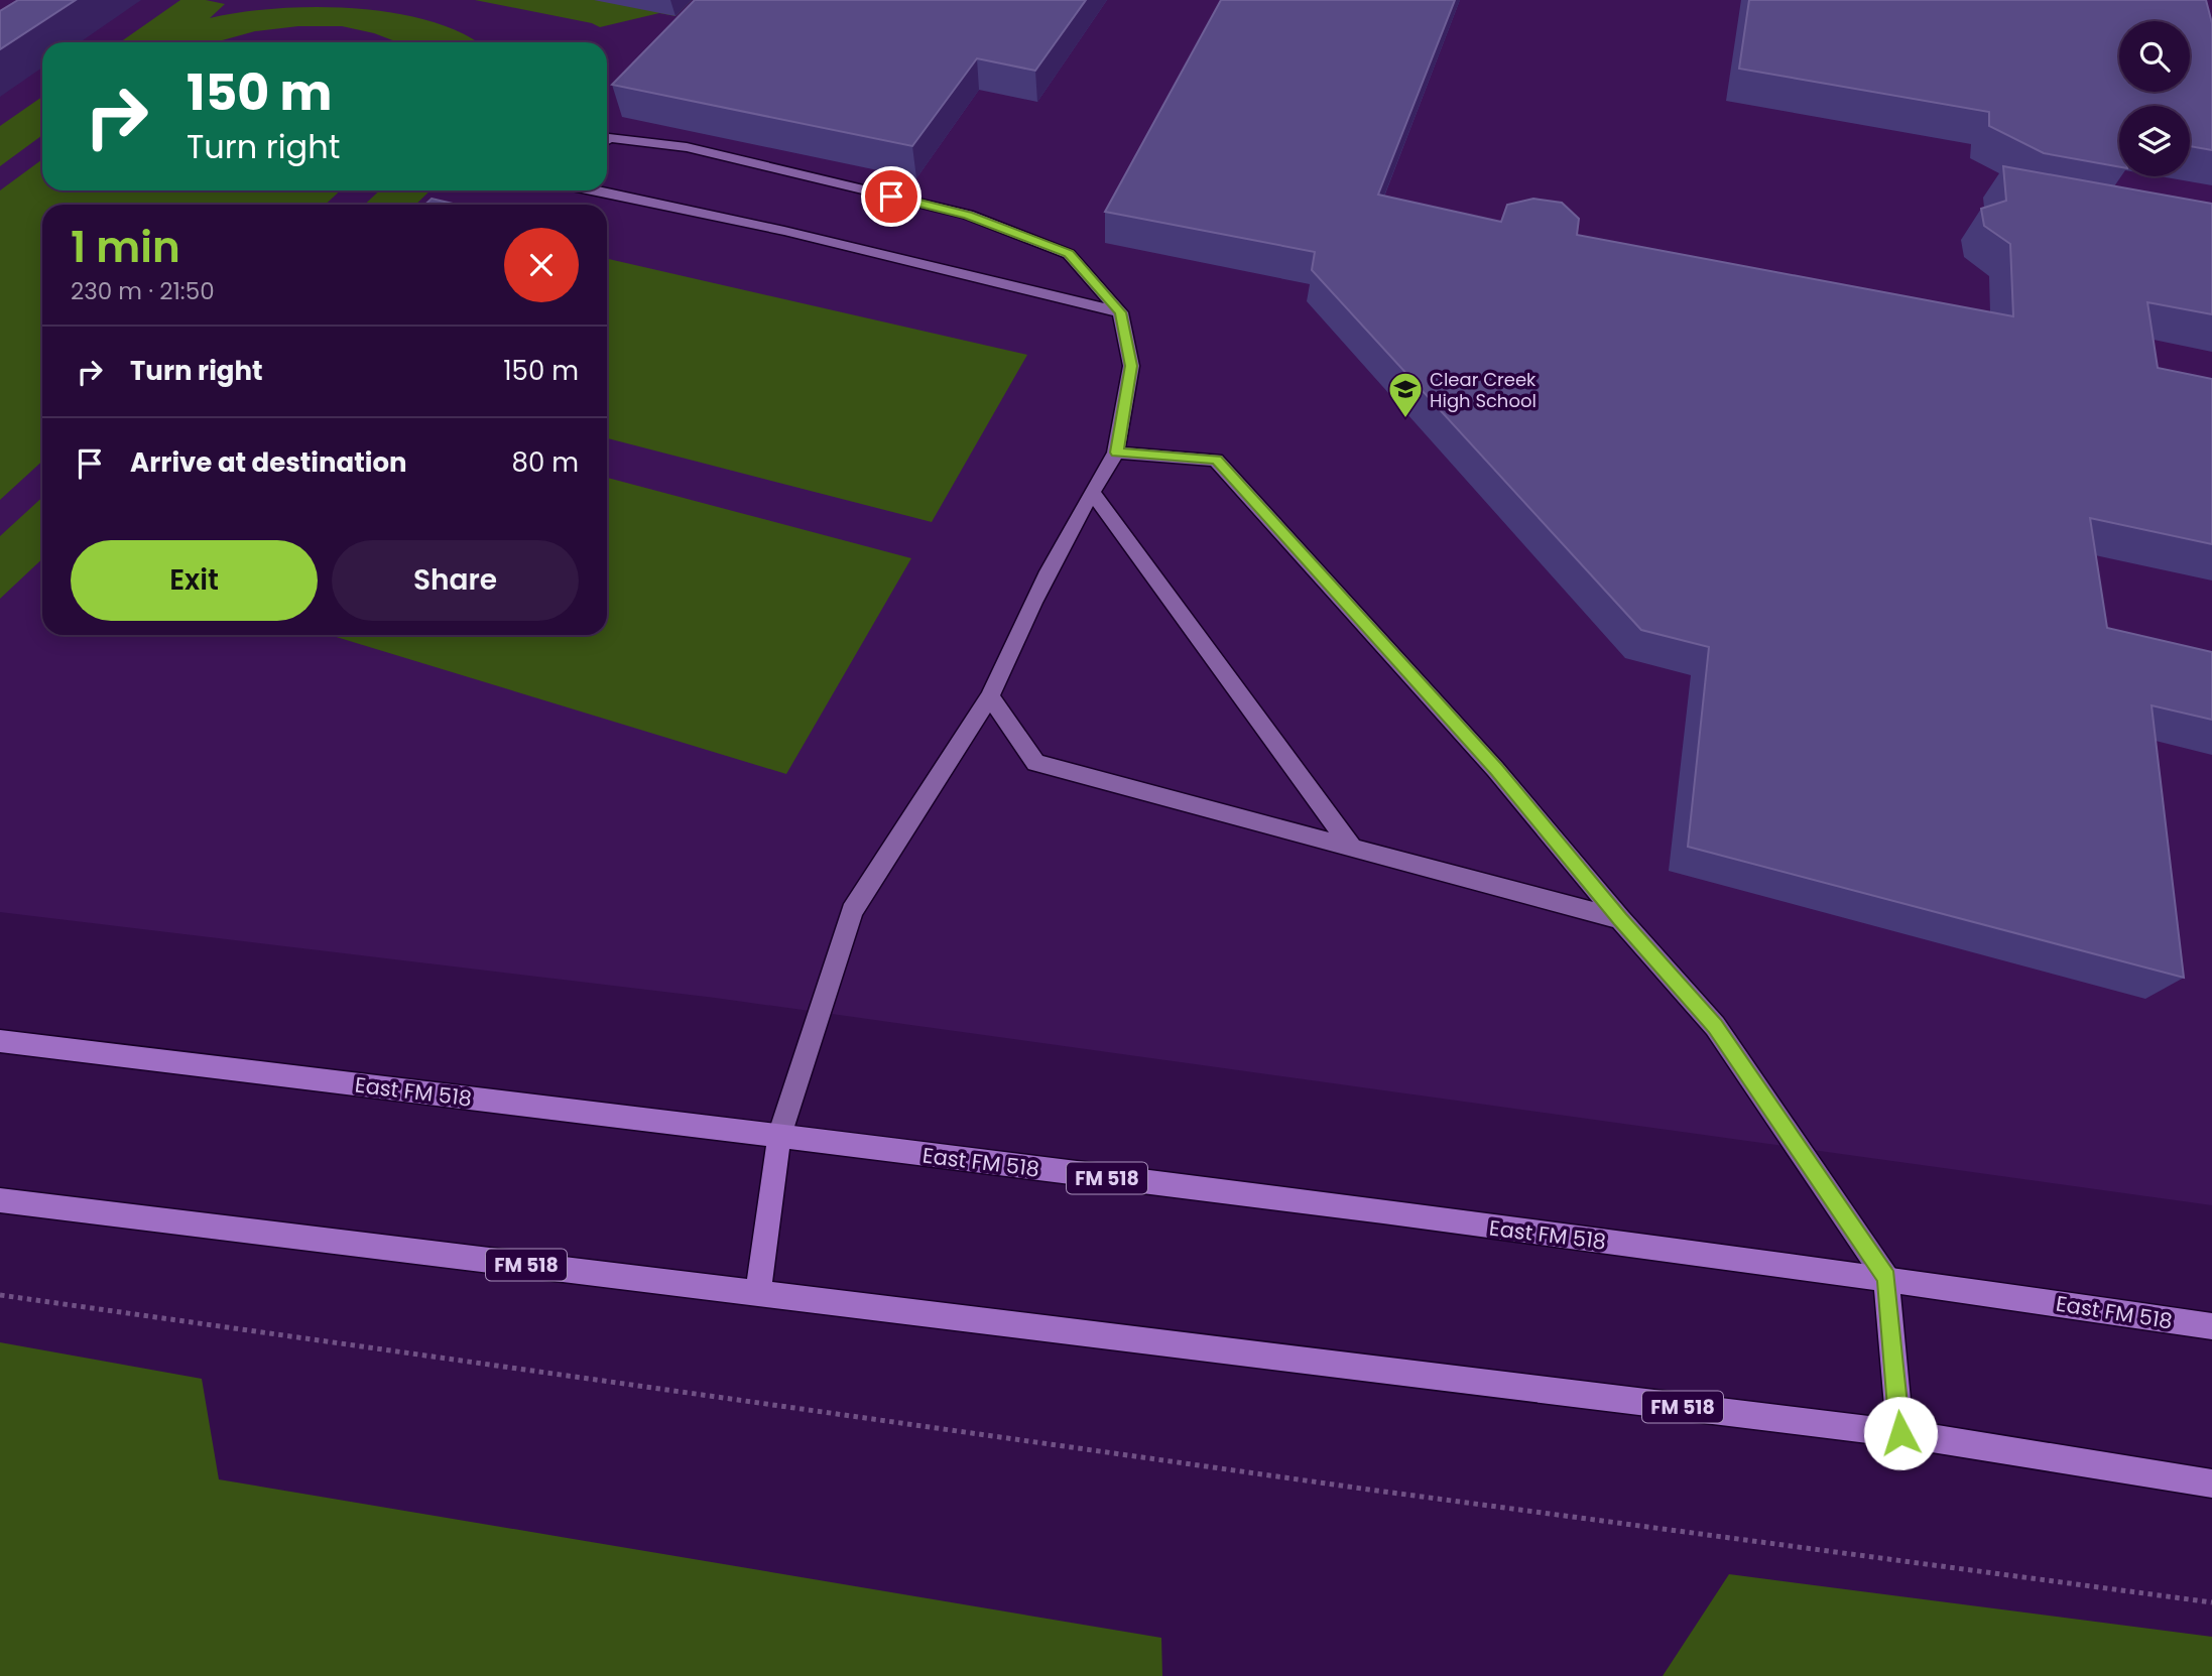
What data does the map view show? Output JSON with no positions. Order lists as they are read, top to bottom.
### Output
{
  "streets": {
    "main road": ["East FM 518", "FM 518"]
  },
  "places": {
    "school or university": ["Clear Creek High School"]
  },
  "page": {
    "turn": ["150 m", "Turn right"],
    "heading": ["1 min", "230 m · 21:50"],
    "list": [
      {
        "name": "Turn right",
        "value": "150 m"
      },
      {
        "name": "Arrive at destination",
        "value": "80 m"
      }
    ],
    "buttons": ["Exit", "Share"]
  }
}
